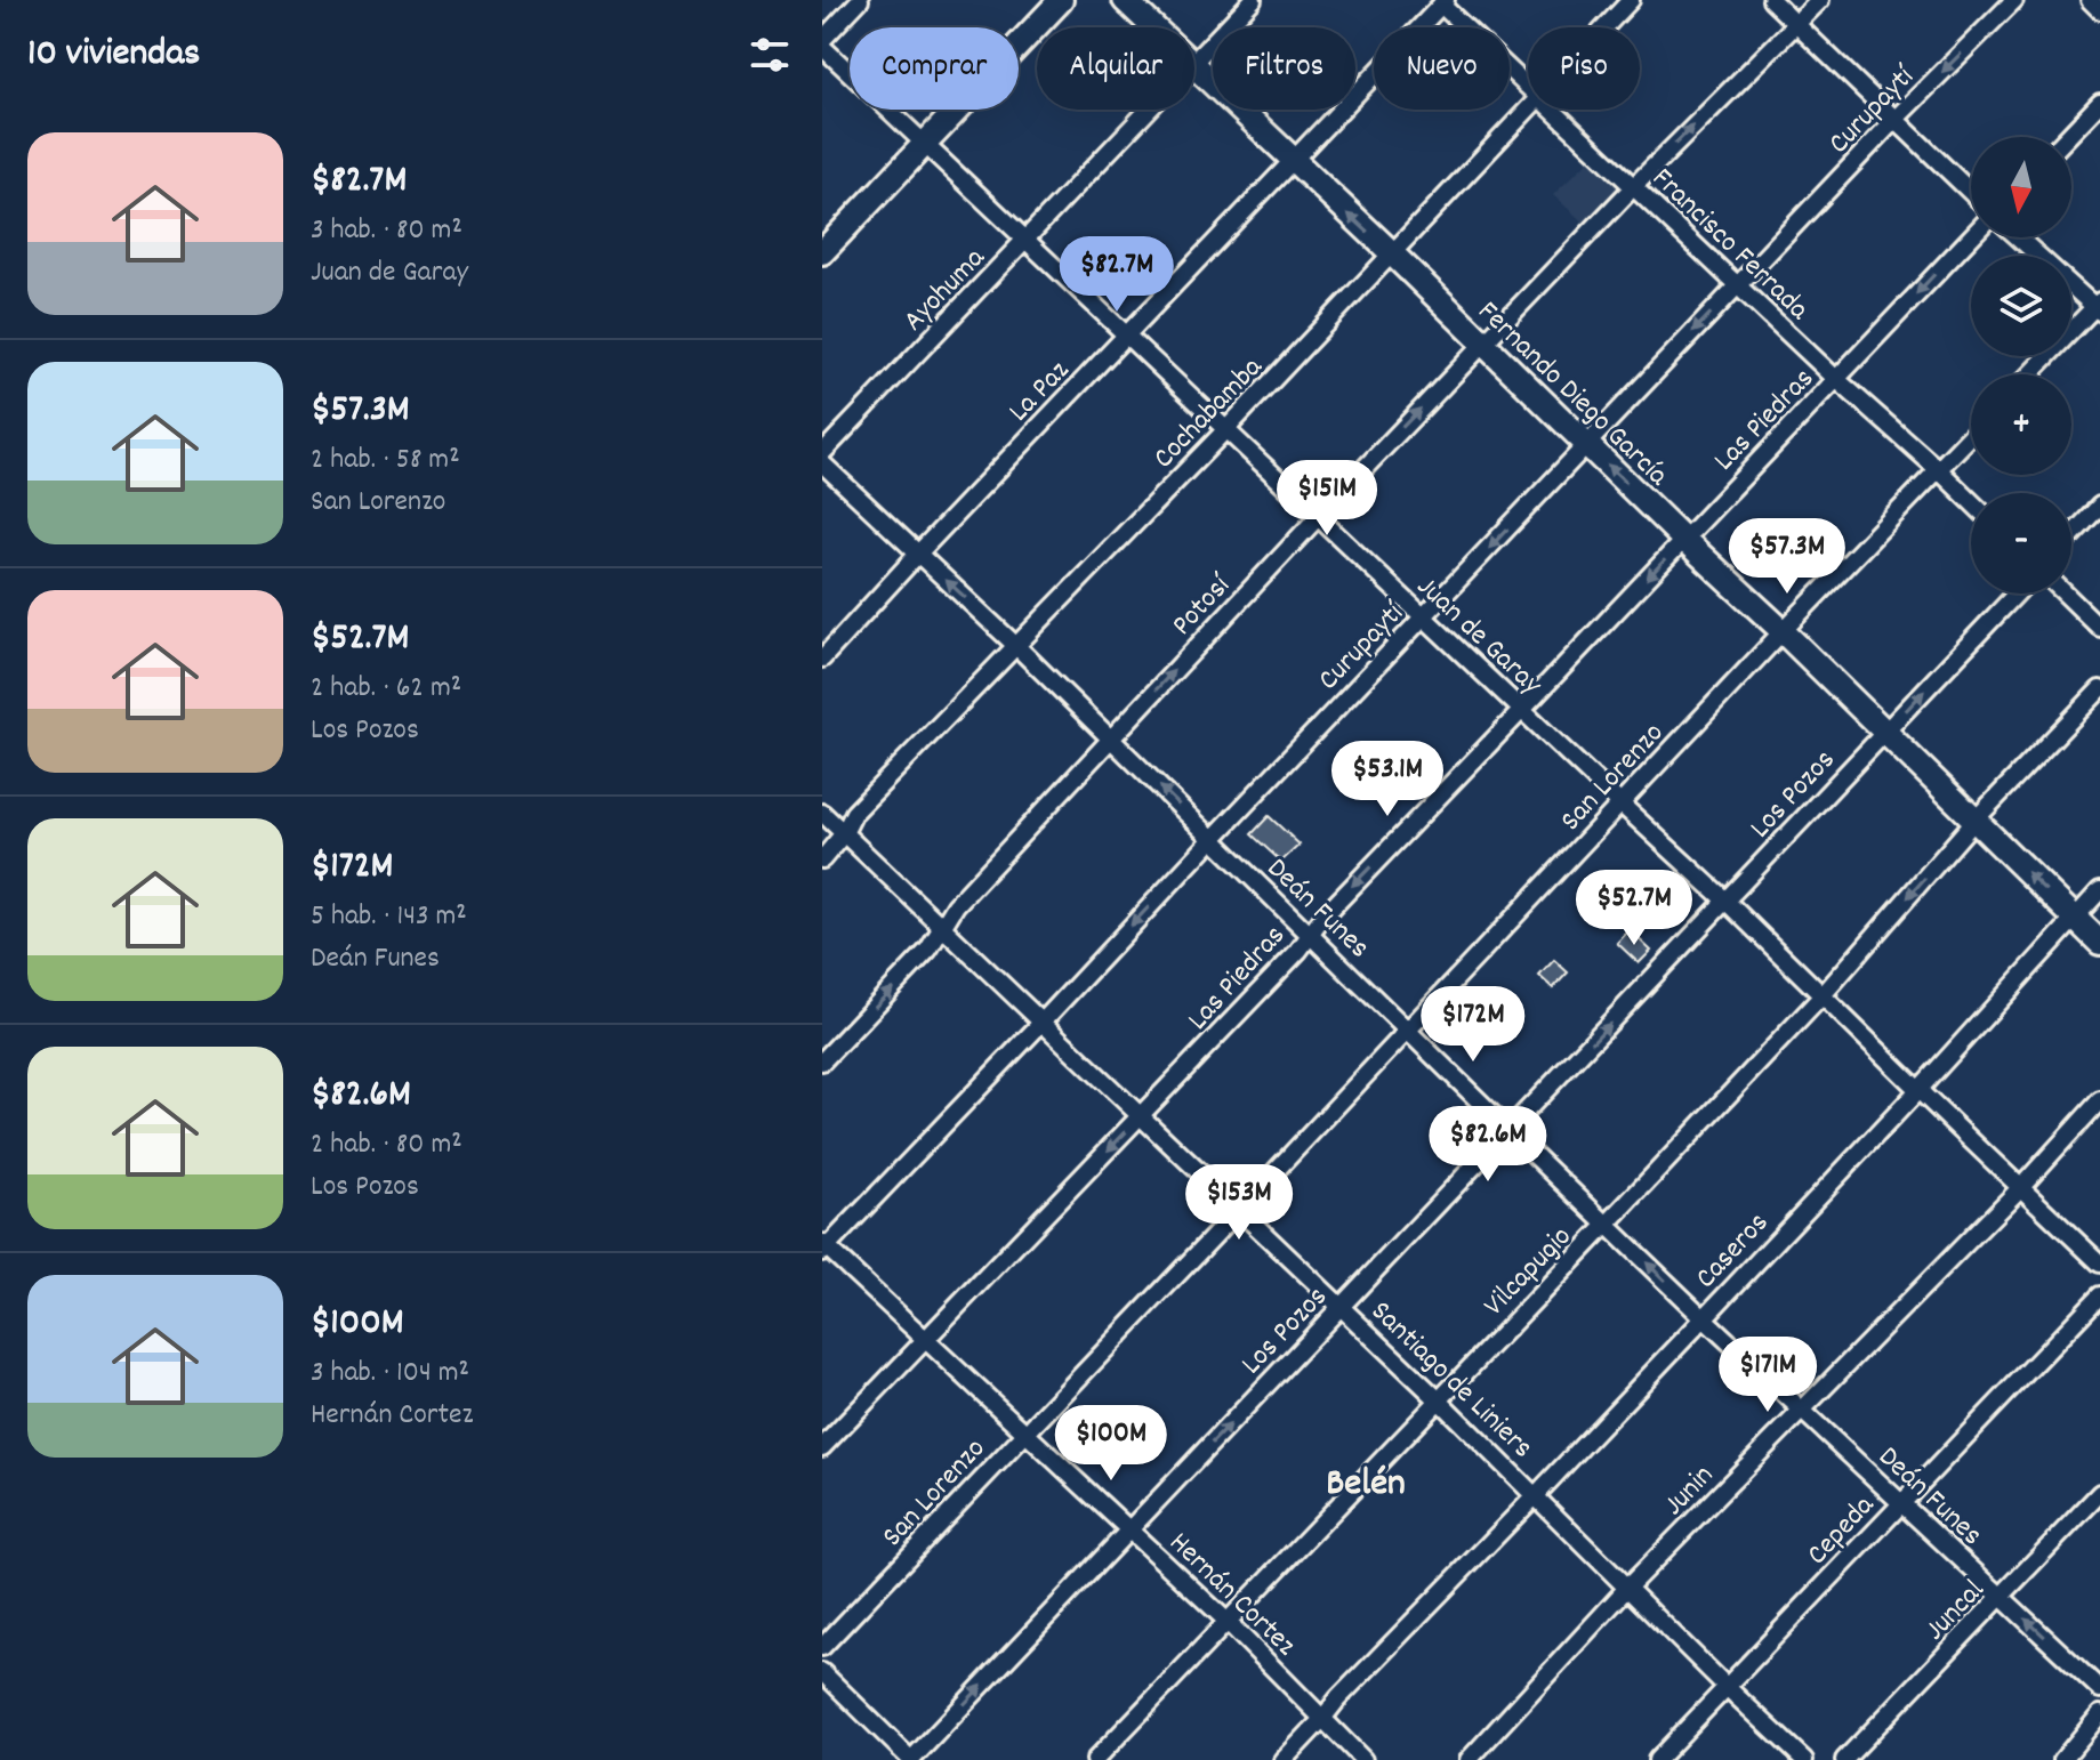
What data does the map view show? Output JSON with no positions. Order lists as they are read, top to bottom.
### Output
{
  "streets": {
    "main road": ["Fernando Diego García"],
    "street": [
      "Curupaytí",
      "Francisco Ferrada",
      "Ayohuma",
      "La Paz",
      "Cochabamba",
      "Las Piedras",
      "Potosí",
      "Juan de Garay",
      "San Lorenzo",
      "Los Pozos",
      "Deán Funes",
      "Caseros",
      "Vilcapugio",
      "Santiago de Liniers",
      "Junin",
      "Cepeda",
      "Hernán Cortez",
      "Juncal"
    ]
  },
  "crossings": [
    ["Curupaytí", "Francisco Ferrada"],
    ["Curupaytí", "Fernando Diego García"],
    ["Curupaytí", "Juan de Garay"],
    ["Curupaytí", "Deán Funes"],
    ["Curupaytí", "Santiago de Liniers"],
    ["Curupaytí", "Hernán Cortez"],
    ["Francisco Ferrada", "La Paz"],
    ["Francisco Ferrada", "Las Piedras"],
    ["Francisco Ferrada", "Potosí"],
    ["Francisco Ferrada", "San Lorenzo"],
    ["Ayohuma", "Juan de Garay"],
    ["La Paz", "Fernando Diego García"],
    ["La Paz", "Juan de Garay"],
    ["La Paz", "Deán Funes"],
    ["Fernando Diego García", "Cochabamba"],
    ["Fernando Diego García", "Las Piedras"],
    ["Fernando Diego García", "Potosí"],
    ["Fernando Diego García", "San Lorenzo"],
    ["Fernando Diego García", "Los Pozos"],
    ["Fernando Diego García", "Caseros"],
    ["Fernando Diego García", "Vilcapugio"],
    ["Cochabamba", "Juan de Garay"],
    ["Cochabamba", "Deán Funes"],
    ["Cochabamba", "Santiago de Liniers"],
    ["Las Piedras", "Juan de Garay"],
    ["Las Piedras", "Deán Funes"],
    ["Las Piedras", "Santiago de Liniers"],
    ["Las Piedras", "Hernán Cortez"],
    ["Potosí", "Juan de Garay"],
    ["Potosí", "Deán Funes"],
    ["Potosí", "Santiago de Liniers"],
    ["Juan de Garay", "San Lorenzo"],
    ["Juan de Garay", "Los Pozos"],
    ["Juan de Garay", "Caseros"],
    ["Juan de Garay", "Vilcapugio"],
    ["Juan de Garay", "Junin"],
    ["San Lorenzo", "Deán Funes"],
    ["San Lorenzo", "Santiago de Liniers"],
    ["San Lorenzo", "Hernán Cortez"],
    ["Los Pozos", "Deán Funes"],
    ["Los Pozos", "Santiago de Liniers"],
    ["Los Pozos", "Hernán Cortez"],
    ["Deán Funes", "Caseros"],
    ["Deán Funes", "Vilcapugio"],
    ["Deán Funes", "Junin"],
    ["Deán Funes", "Cepeda"],
    ["Deán Funes", "Juncal"],
    ["Caseros", "Santiago de Liniers"],
    ["Caseros", "Hernán Cortez"],
    ["Vilcapugio", "Santiago de Liniers"],
    ["Vilcapugio", "Hernán Cortez"],
    ["Santiago de Liniers", "Junin"],
    ["Santiago de Liniers", "Cepeda"]
  ],
  "one_way": [
    "Curupaytí",
    "Las Piedras",
    "Potosí",
    "Los Pozos"
  ],
  "districts": ["Belén"],
  "north": "bottom",
  "page": {
    "heading": "10 viviendas",
    "chip": [
      "Comprar",
      "Alquilar",
      "Filtros",
      "Nuevo",
      "Piso"
    ],
    "list": [
      {
        "name": "$82.7M",
        "note": "3 hab. · 80 m² · Juan de Garay"
      },
      {
        "name": "$57.3M",
        "note": "2 hab. · 58 m² · San Lorenzo"
      },
      {
        "name": "$52.7M",
        "note": "2 hab. · 62 m² · Los Pozos"
      },
      {
        "name": "$172M",
        "note": "5 hab. · 143 m² · Deán Funes"
      },
      {
        "name": "$82.6M",
        "note": "2 hab. · 80 m² · Los Pozos"
      },
      {
        "name": "$100M",
        "note": "3 hab. · 104 m² · Hernán Cortez"
      }
    ],
    "map_buttons": ["+", "−"],
    "price": [
      "$82.7M",
      "$151M",
      "$57.3M",
      "$53.1M",
      "$52.7M",
      "$172M",
      "$82.6M",
      "$153M",
      "$171M",
      "$100M"
    ]
  }
}
